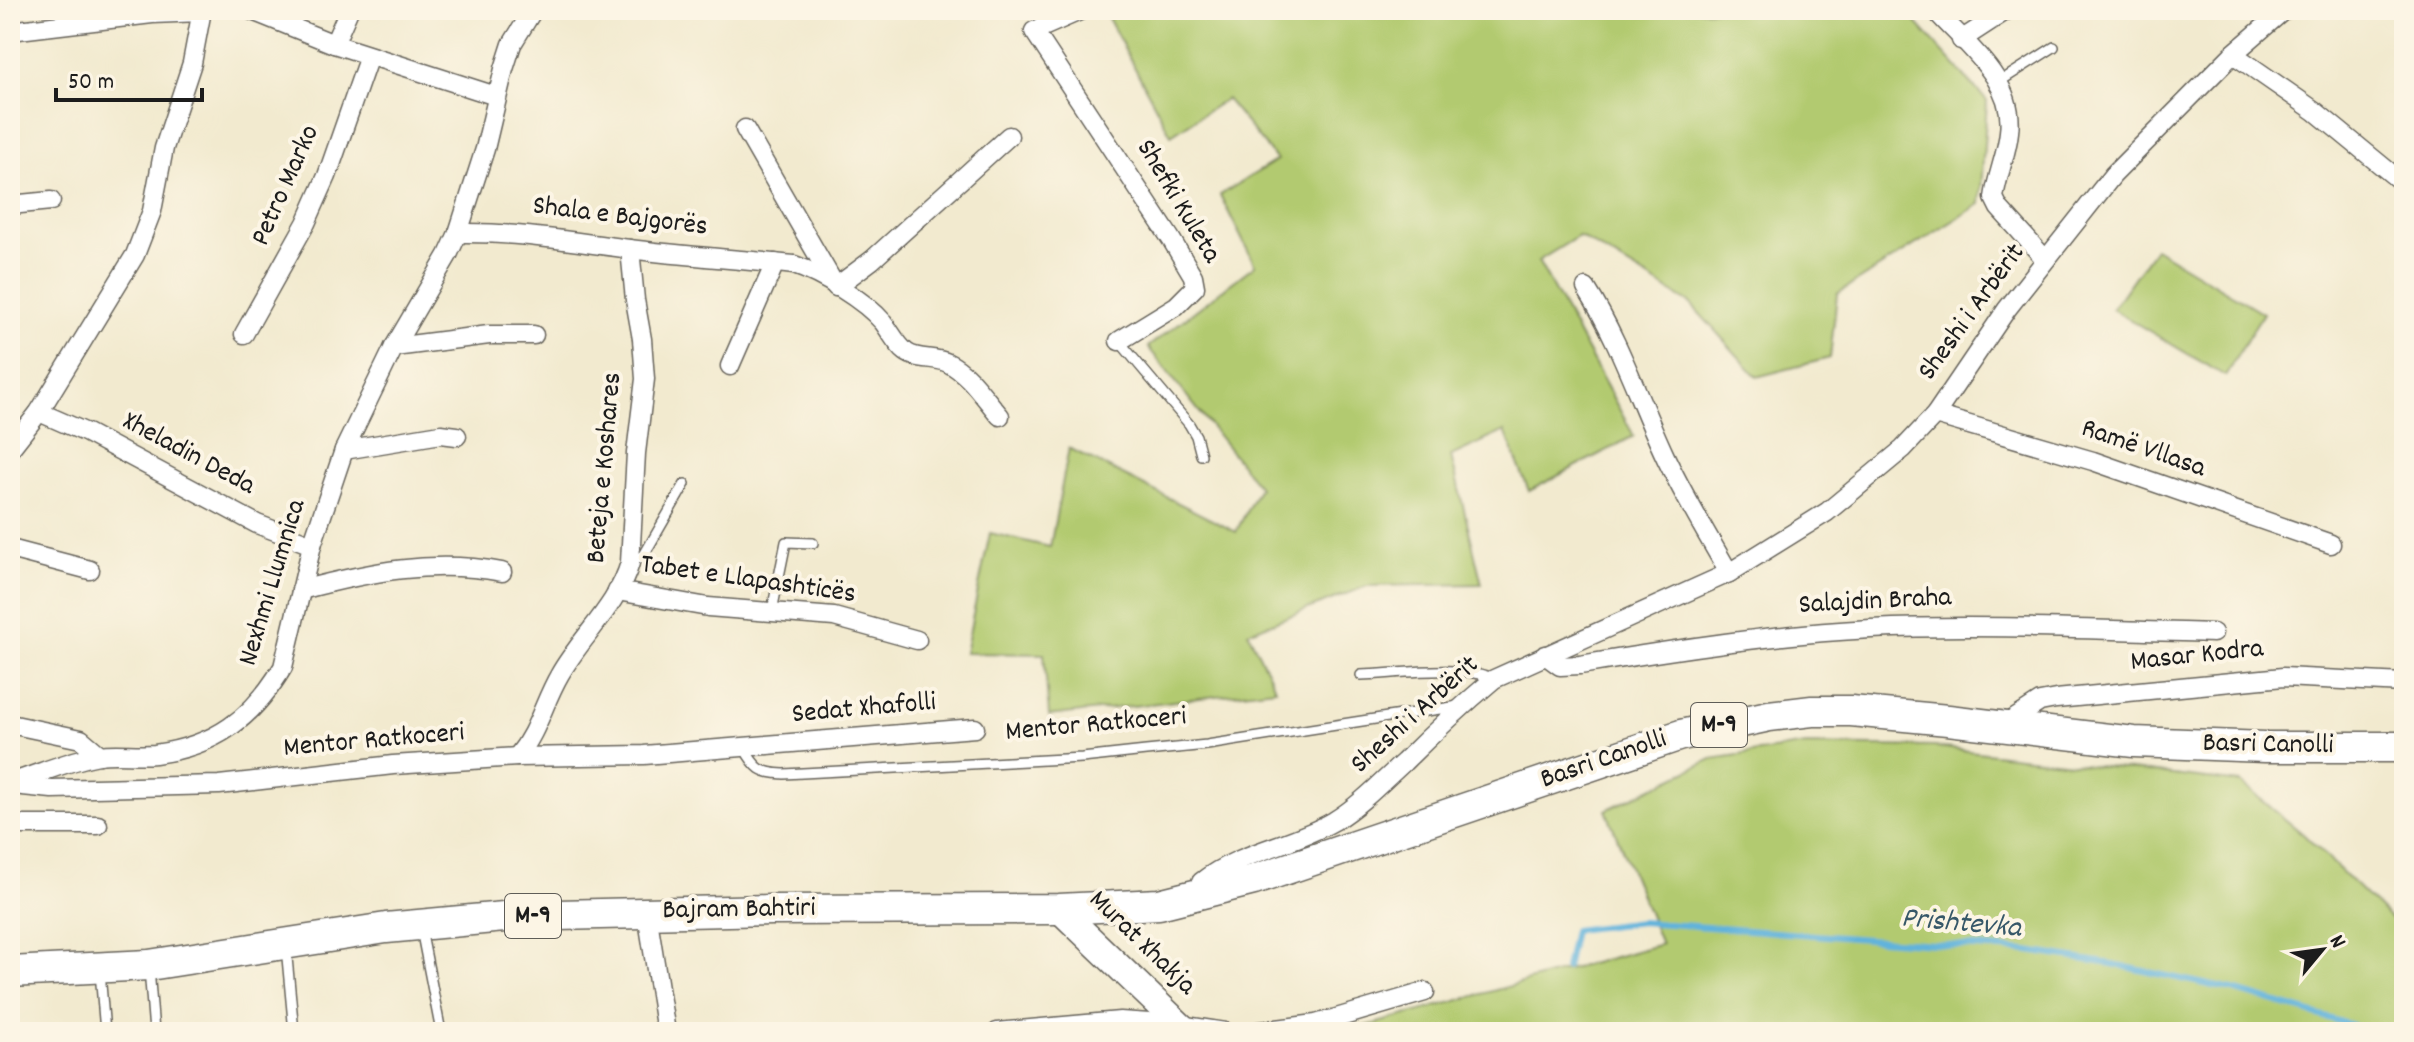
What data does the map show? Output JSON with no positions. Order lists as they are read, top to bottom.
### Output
{
  "streets": {
    "main road": ["M-9", "Basri Canolli", "Bajram Bahtiri"],
    "street": [
      "Petro Marko",
      "Shefki Kuleta",
      "Shala e Bajgorës",
      "Sheshi i Arbërit",
      "Ramë Vllasa",
      "Xheladin Deda",
      "Beteja e Koshares",
      "Tabet e Llapashticës",
      "Nexhmi Llumnica",
      "Salajdin Braha",
      "Masar Kodra",
      "Sedat Xhafolli",
      "Mentor Ratkoceri",
      "Murat Xhakja"
    ]
  },
  "crossings": [
    ["Shala e Bajgorës", "Beteja e Koshares"],
    ["Shala e Bajgorës", "Nexhmi Llumnica"],
    ["Sheshi i Arbërit", "Ramë Vllasa"],
    ["Sheshi i Arbërit", "Salajdin Braha"],
    ["Sheshi i Arbërit", "Mentor Ratkoceri"],
    ["Sheshi i Arbërit", "Basri Canolli"],
    ["Xheladin Deda", "Nexhmi Llumnica"],
    ["Beteja e Koshares", "Tabet e Llapashticës"],
    ["Beteja e Koshares", "Mentor Ratkoceri"],
    ["Nexhmi Llumnica", "Mentor Ratkoceri"],
    ["Masar Kodra", "Basri Canolli"],
    ["Sedat Xhafolli", "Mentor Ratkoceri"],
    ["Basri Canolli", "Bajram Bahtiri"],
    ["Basri Canolli", "Murat Xhakja"],
    ["Bajram Bahtiri", "Murat Xhakja"]
  ],
  "water": ["Prishtevka"],
  "scale_bar": "50 m",
  "north": "top right"
}
